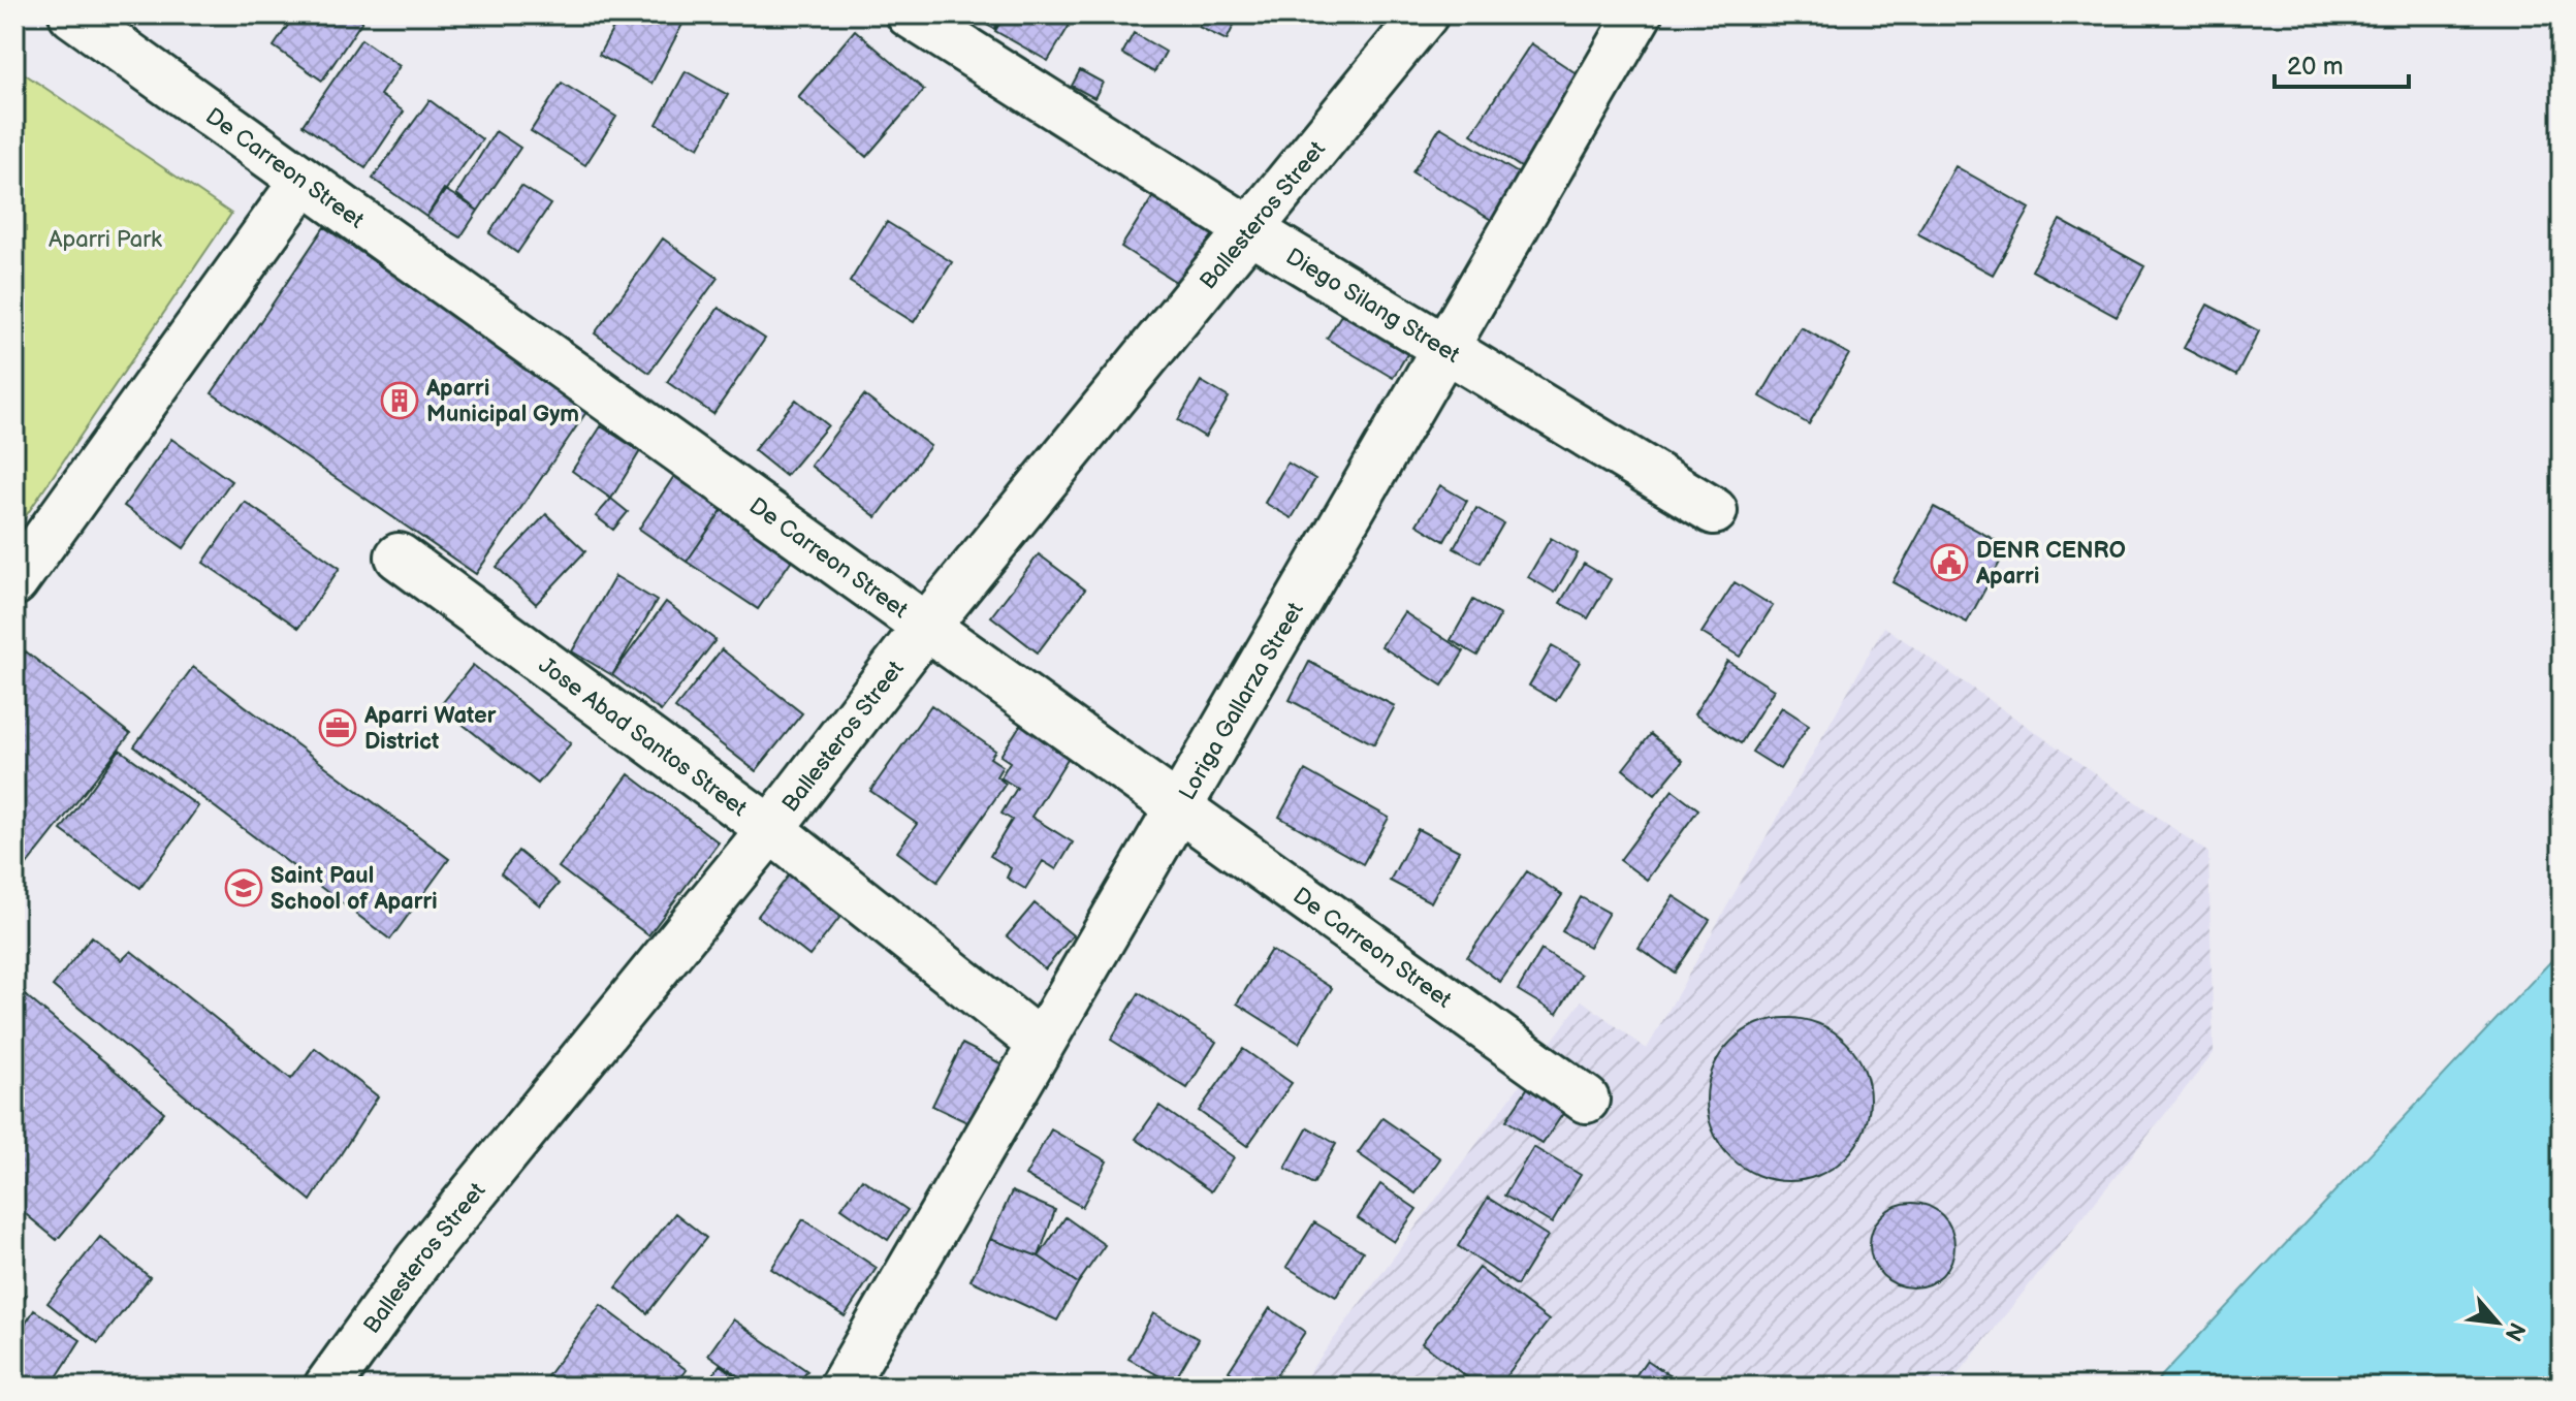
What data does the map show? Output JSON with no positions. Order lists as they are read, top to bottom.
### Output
{
  "streets": {
    "street": [
      "De Carreon Street",
      "Ballesteros Street",
      "Diego Silang Street",
      "Loriga Gallarza Street",
      "Jose Abad Santos Street"
    ]
  },
  "crossings": [
    ["De Carreon Street", "Ballesteros Street"],
    ["De Carreon Street", "Loriga Gallarza Street"],
    ["Ballesteros Street", "Diego Silang Street"],
    ["Ballesteros Street", "Jose Abad Santos Street"],
    ["Diego Silang Street", "Loriga Gallarza Street"],
    ["Loriga Gallarza Street", "Jose Abad Santos Street"]
  ],
  "parks": ["Aparri Park"],
  "places": {
    "building": ["Aparri Municipal Gym"],
    "public building": ["DENR CENRO Aparri"],
    "office": ["Aparri Water District"],
    "school or university": ["Saint Paul School of Aparri"]
  },
  "scale_bar": "20 m",
  "north": "bottom right"
}
